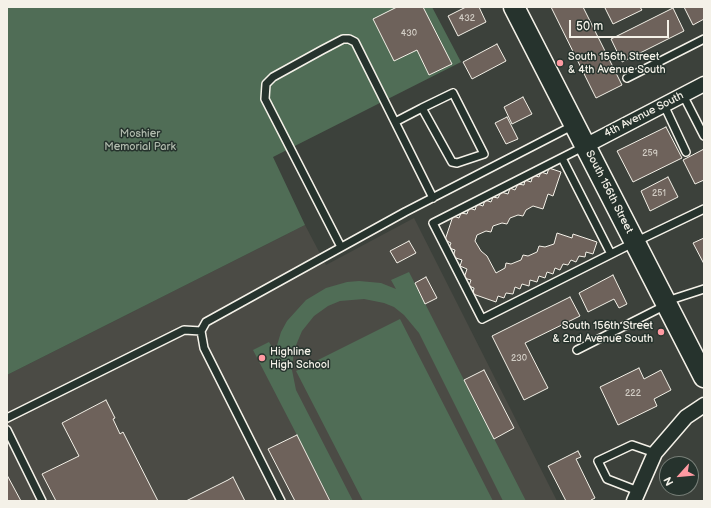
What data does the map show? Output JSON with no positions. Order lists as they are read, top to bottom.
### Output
{
  "streets": {
    "main road": ["South 156th Street"],
    "street": ["4th Avenue South"]
  },
  "crossings": [
    ["4th Avenue South", "South 156th Street"]
  ],
  "parks": ["Moshier Memorial Park"],
  "places": ["South 156th Street & 4th Avenue South", "South 156th Street & 2nd Avenue South", "Highline High School"],
  "house_numbers": [
    "432",
    "430",
    "259",
    "251",
    "230",
    "222"
  ],
  "scale_bar": "50 m",
  "north": "bottom left"
}
